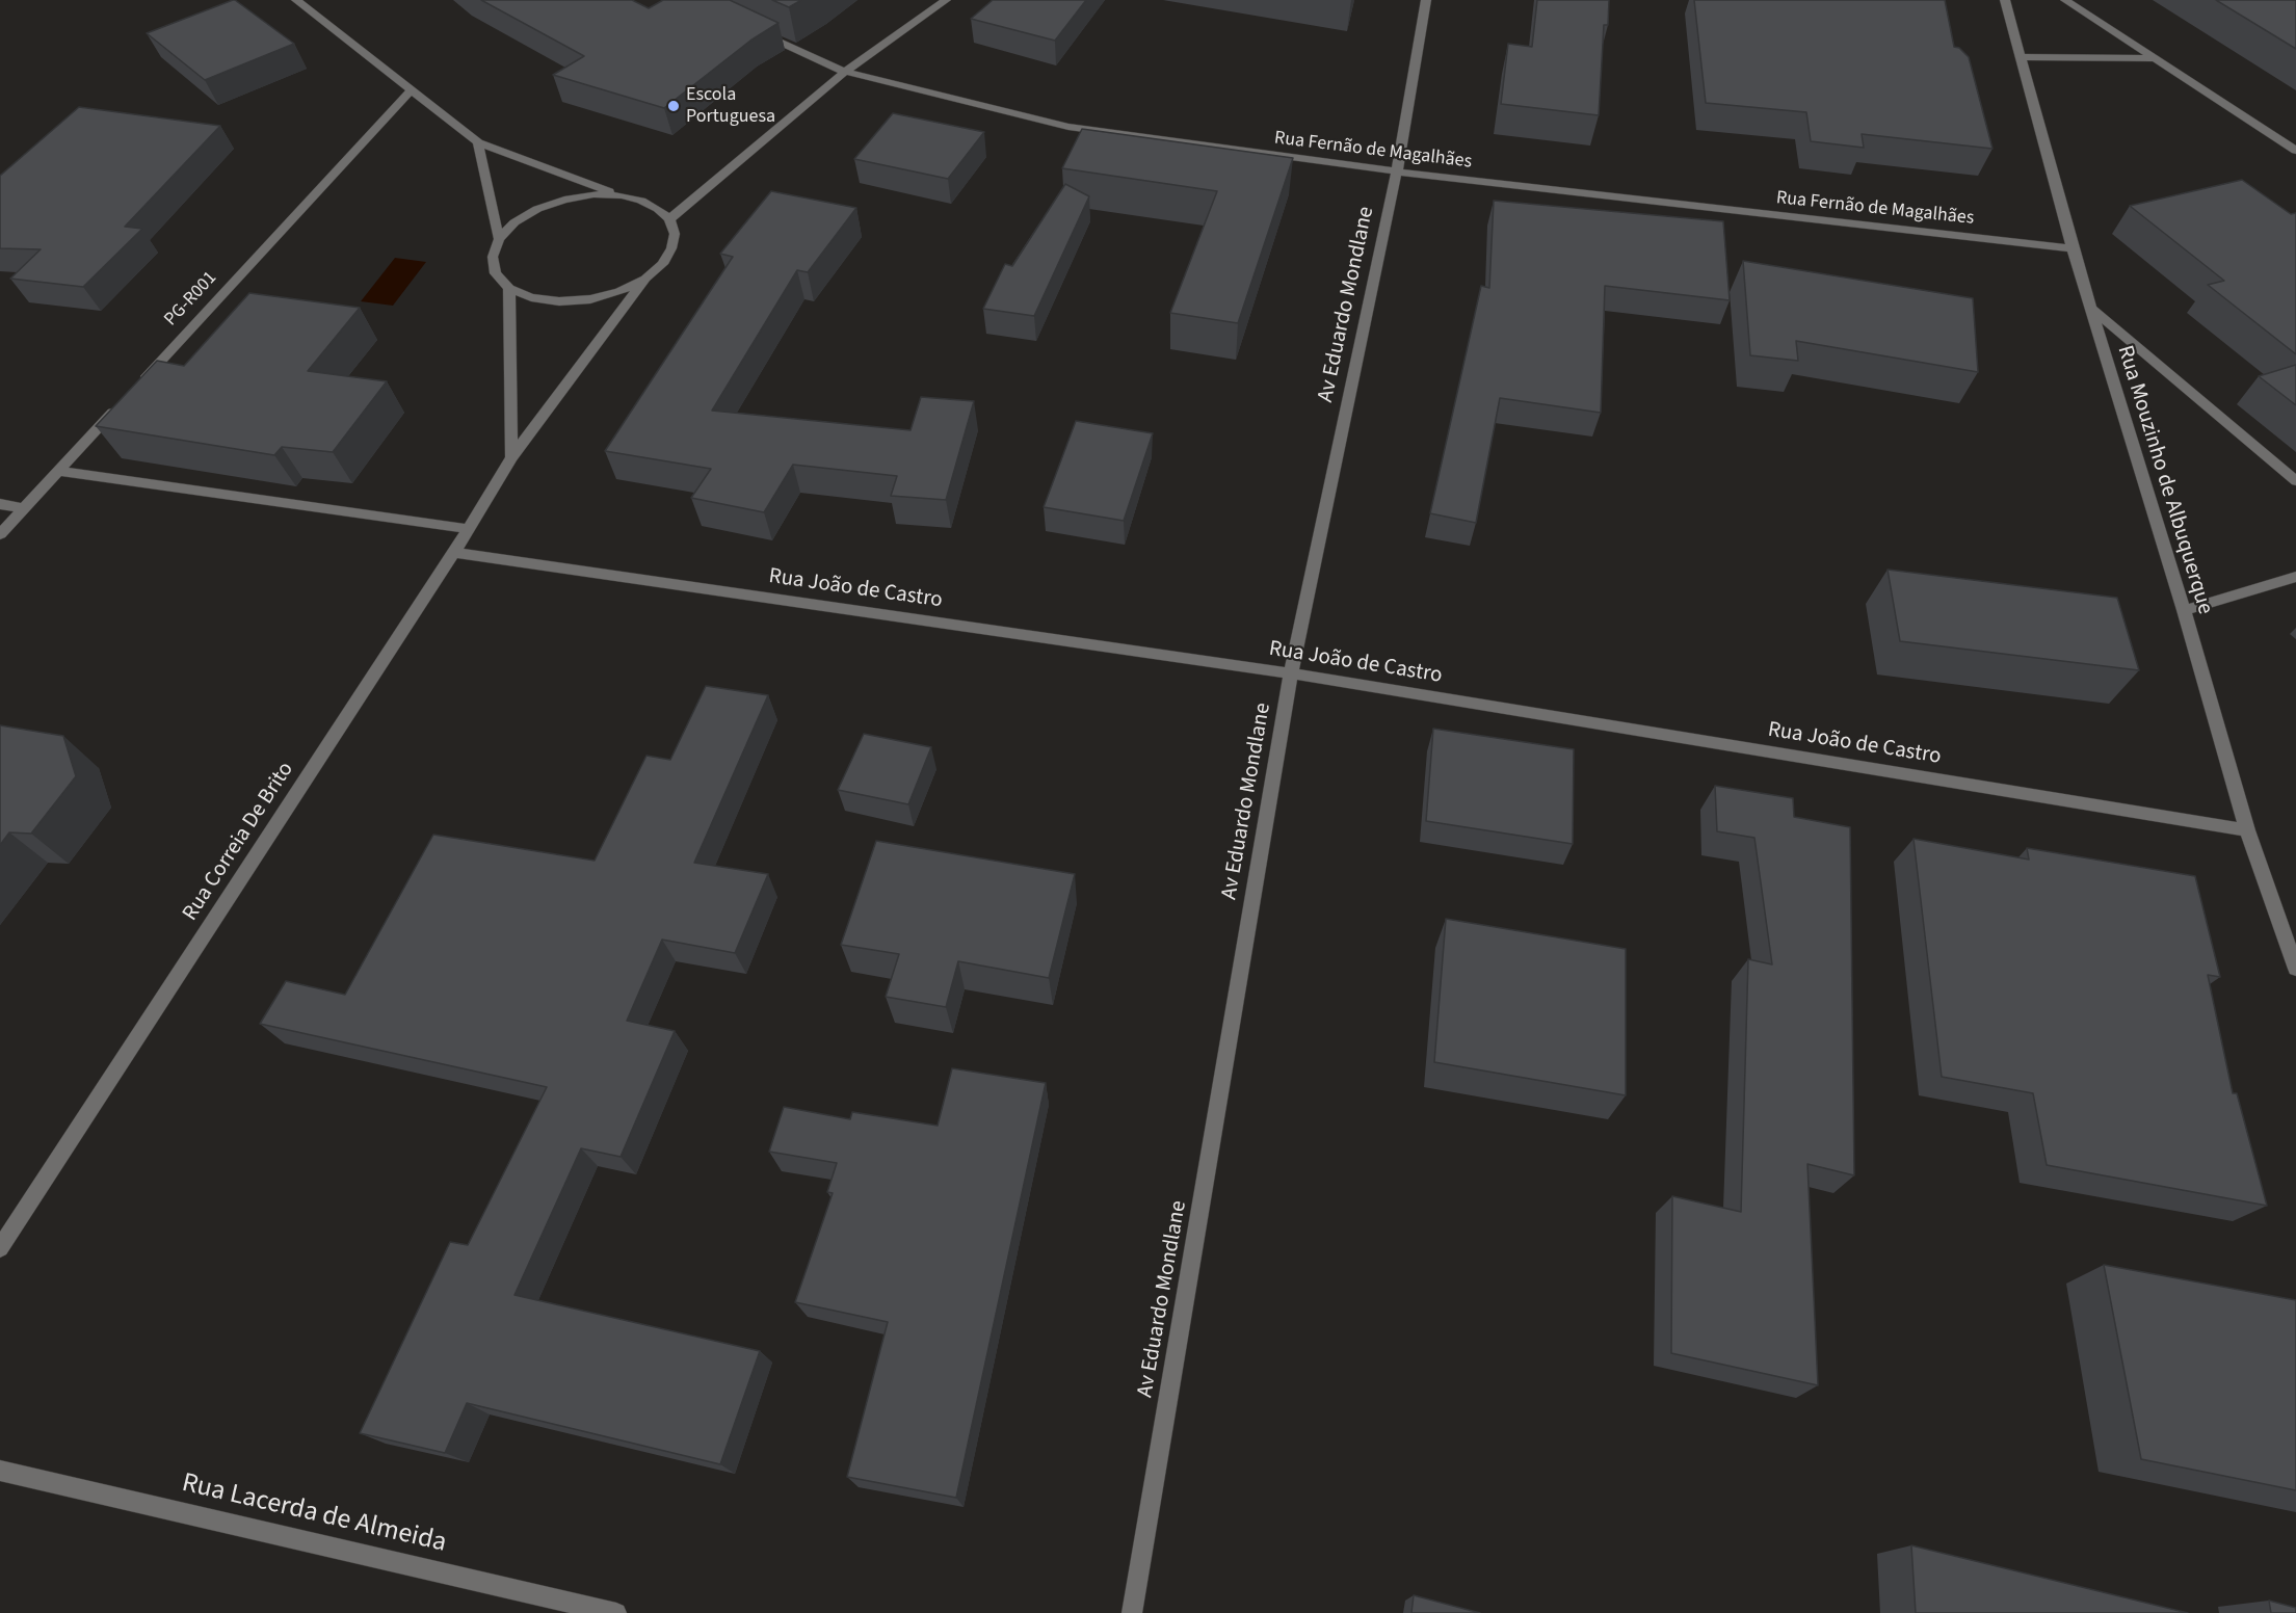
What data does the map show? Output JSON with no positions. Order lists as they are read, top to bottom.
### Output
{
  "streets": {
    "street": [
      "Rua Fernão de Magalhães",
      "PG-R001",
      "Av Eduardo Mondlane",
      "Rua Mouzinho de Albuquerque",
      "Rua João de Castro",
      "Rua Correia De Brito",
      "Rua Lacerda de Almeida"
    ]
  },
  "crossings": [
    ["Rua Fernão de Magalhães", "Av Eduardo Mondlane"],
    ["Rua Fernão de Magalhães", "Rua Mouzinho de Albuquerque"],
    ["Av Eduardo Mondlane", "Rua João de Castro"],
    ["Rua Mouzinho de Albuquerque", "Rua João de Castro"],
    ["Rua João de Castro", "Rua Correia De Brito"]
  ],
  "places": ["Escola Portuguesa"]
}
